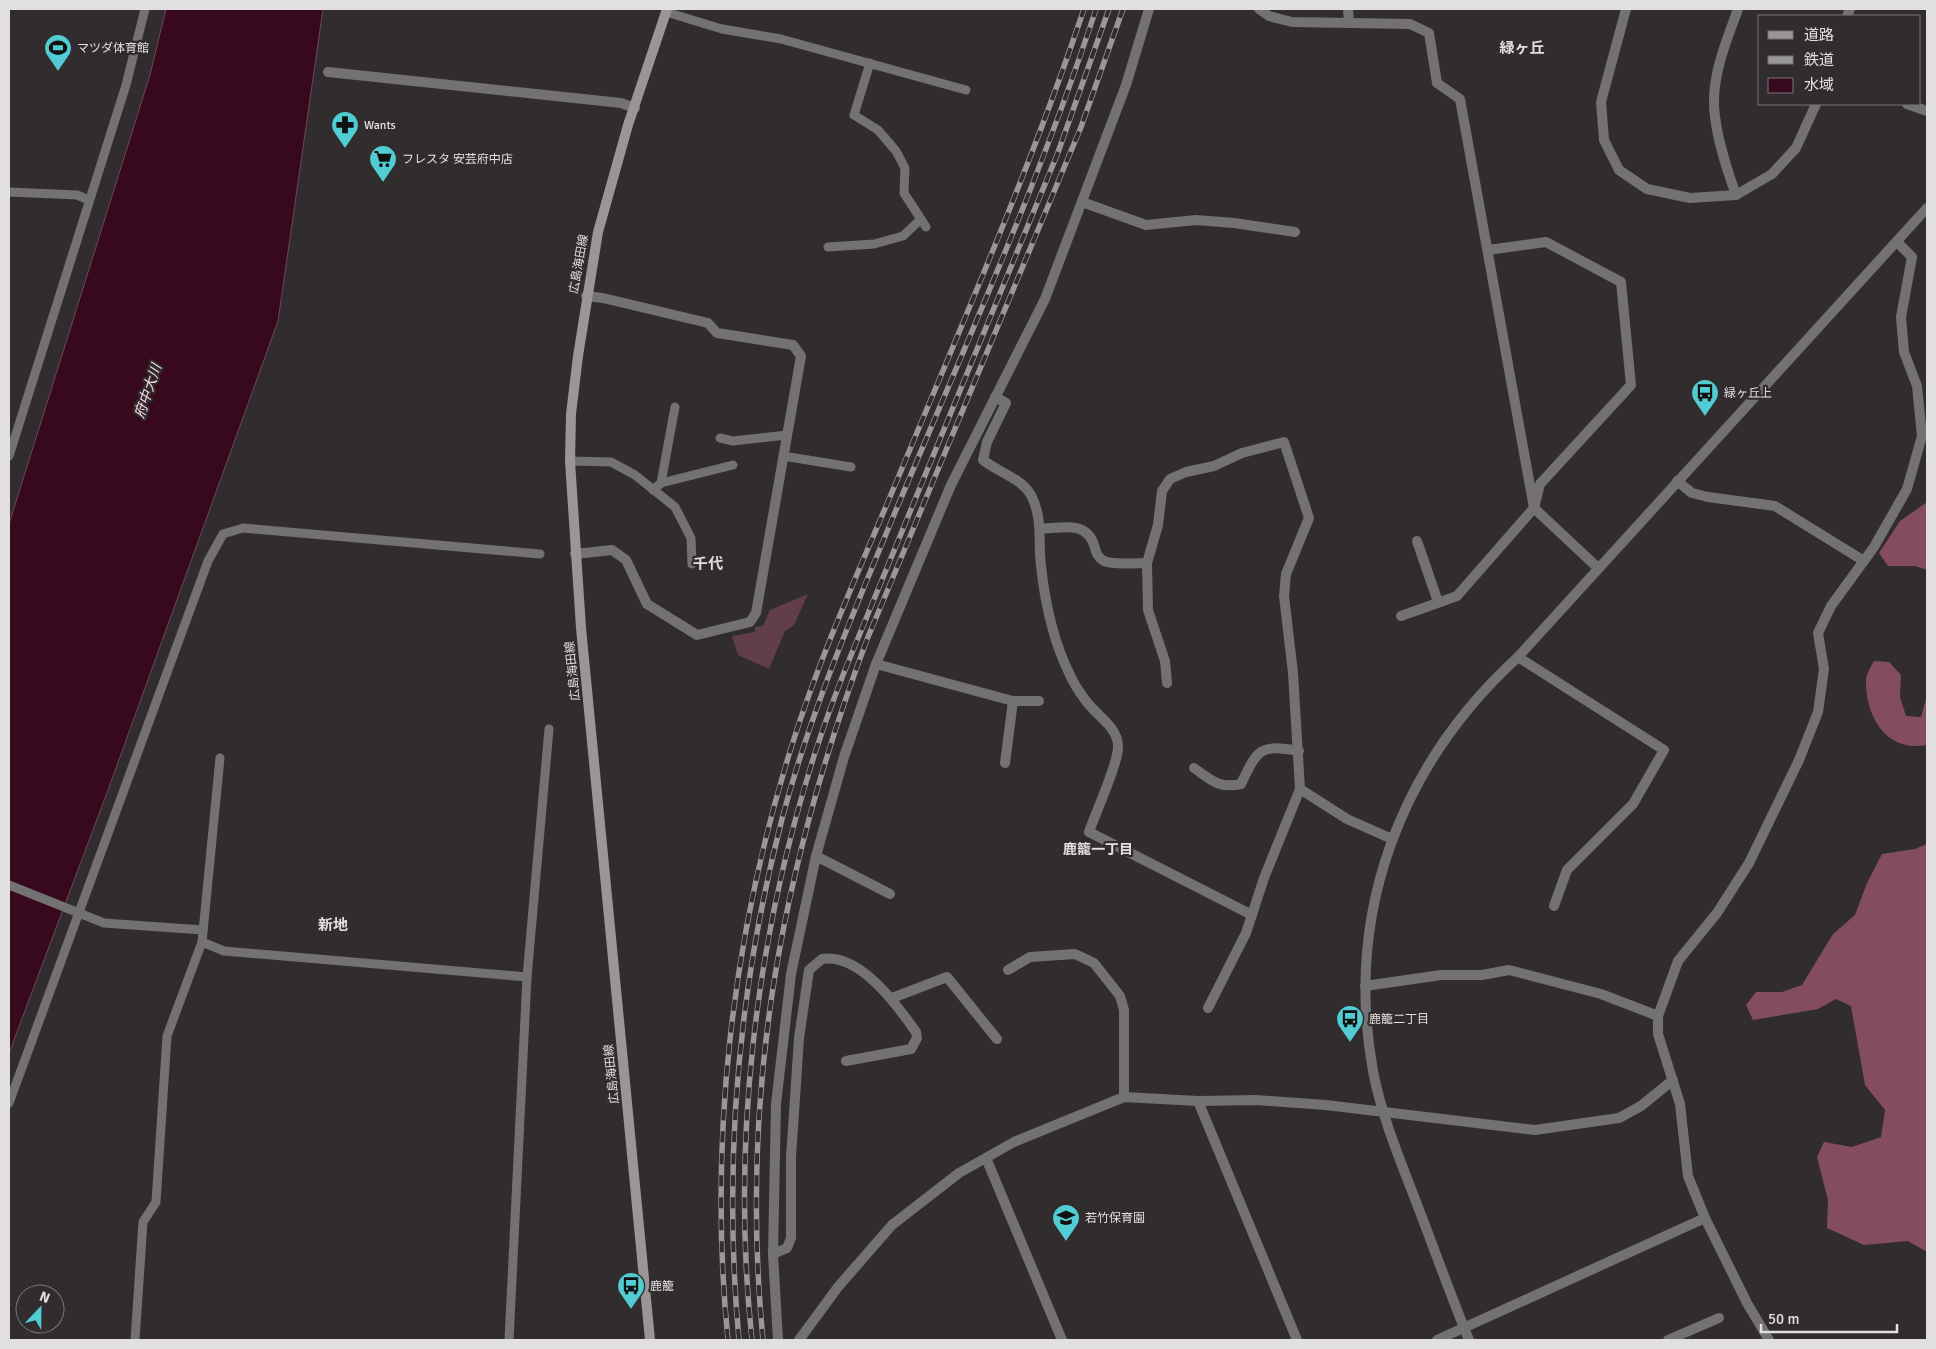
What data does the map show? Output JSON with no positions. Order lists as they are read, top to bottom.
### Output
{
  "streets": {
    "main road": ["広島海田線"]
  },
  "districts": [
    "緑ヶ丘",
    "千代",
    "鹿籠一丁目",
    "新地"
  ],
  "water": ["府中大川"],
  "places": {
    "sports": ["マツダ体育館"],
    "pharmacy": ["Wants"],
    "supermarket": ["フレスタ 安芸府中店"],
    "bus stop": ["緑ヶ丘上", "鹿籠二丁目", "鹿籠"],
    "school or university": ["若竹保育園"]
  },
  "legend": ["道路", "鉄道", "水域"],
  "scale_bar": "50 m",
  "north": "top"
}
